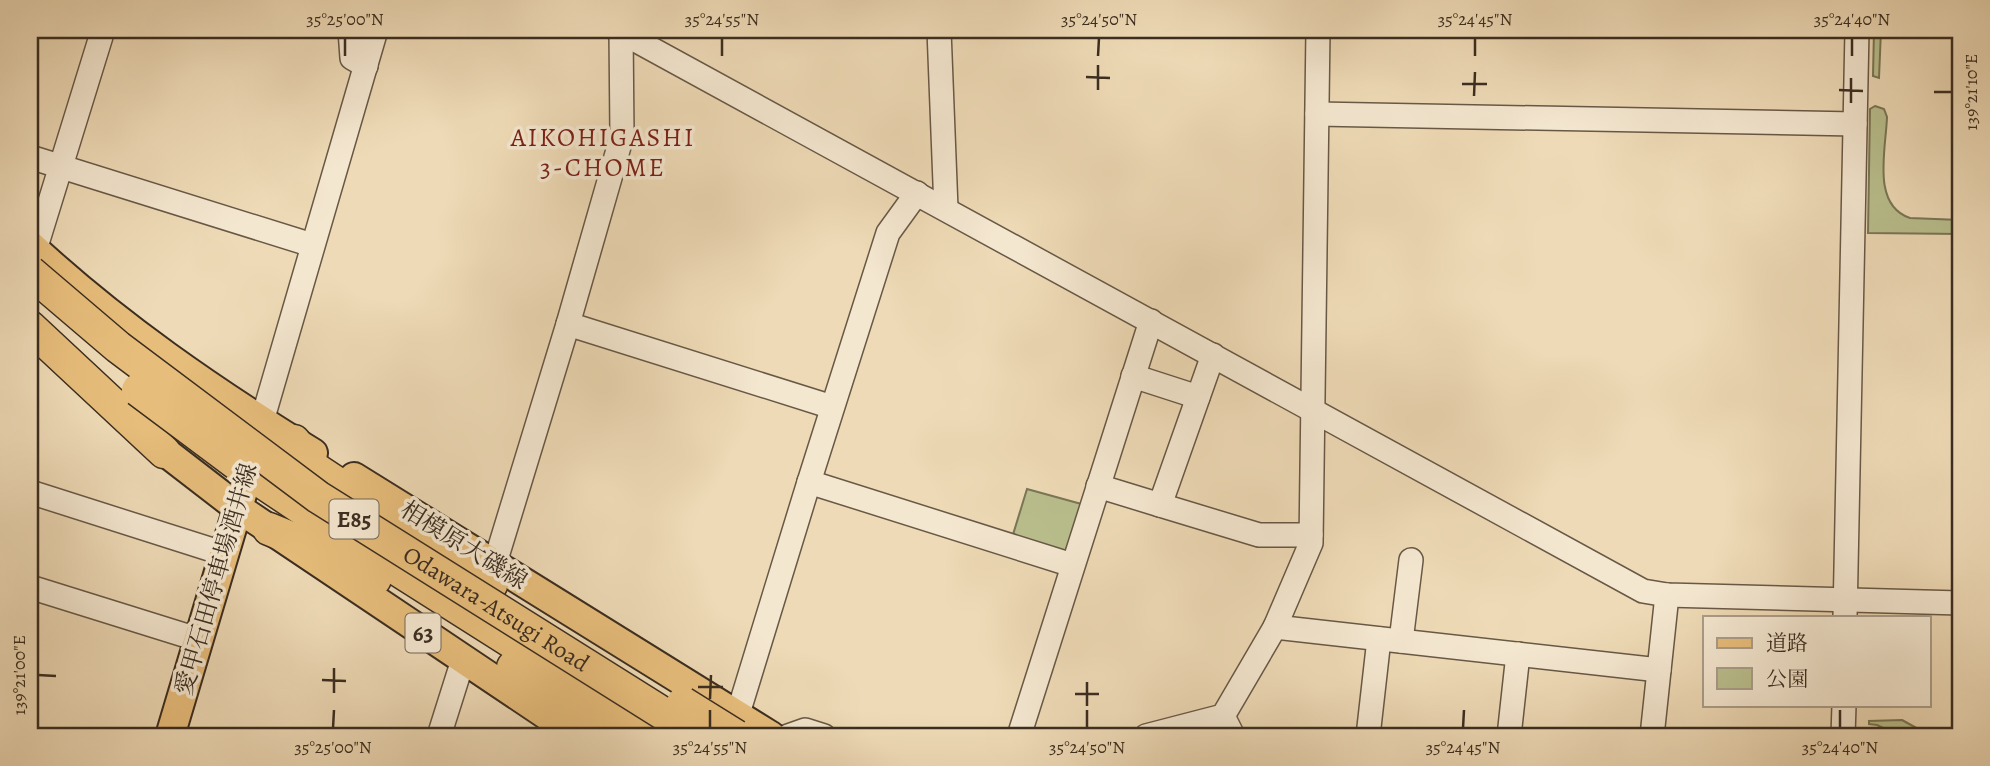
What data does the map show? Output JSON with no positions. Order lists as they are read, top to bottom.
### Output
{
  "streets": {
    "highway": ["E85", "Odawara-Atsugi Road"],
    "main road": ["愛甲石田停車場酒井線", "63"]
  },
  "crossings": [
    ["愛甲石田停車場酒井線", "63"]
  ],
  "districts": ["AIKOHIGASHI 3-CHOME"],
  "legend": ["道路", "公園"],
  "coordinates": [
    "35°25'00\"N",
    "35°24'55\"N",
    "35°24'50\"N",
    "35°24'45\"N",
    "35°24'40\"N",
    "139°21'10\"E",
    "139°21'00\"E"
  ]
}
